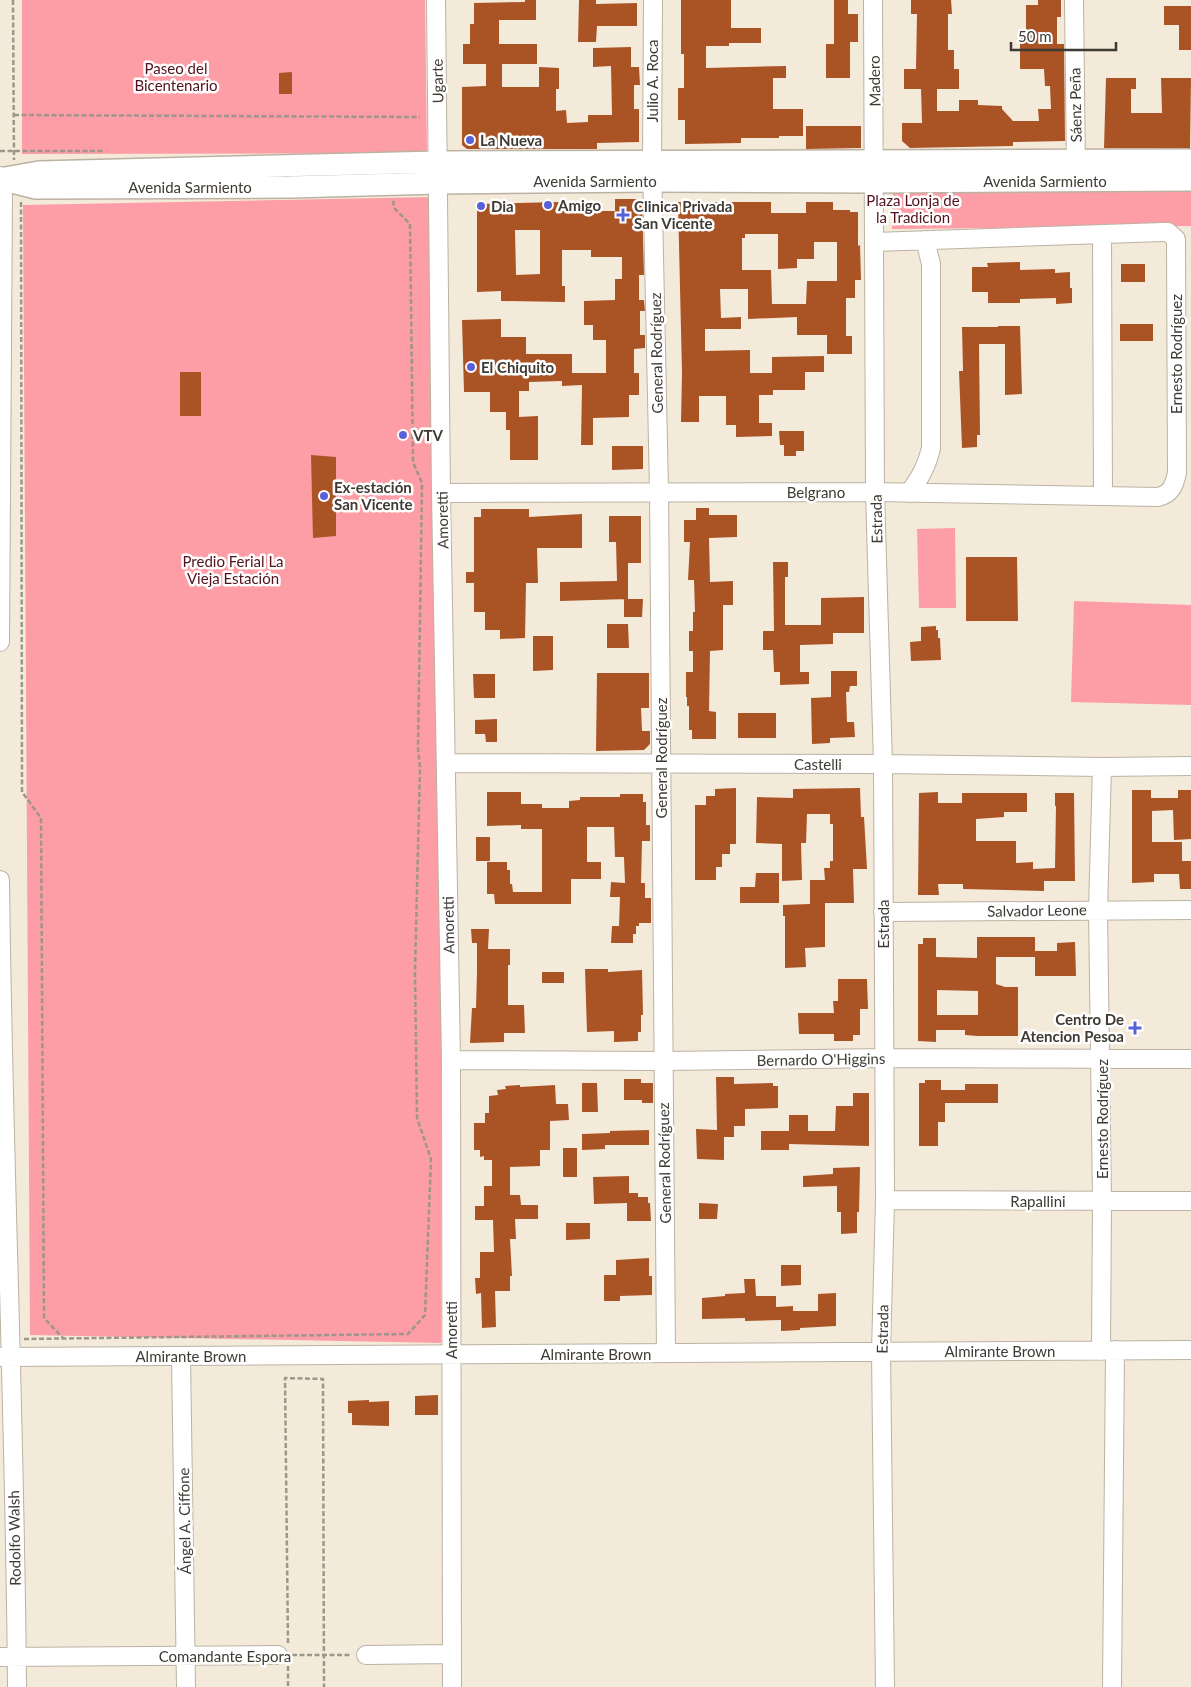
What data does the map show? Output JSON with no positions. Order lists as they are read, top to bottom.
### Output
{
  "streets": {
    "main road": ["Avenida Sarmiento"],
    "street": [
      "Ugarte",
      "Julio A. Roca",
      "Madero",
      "Sáenz Peña",
      "General Rodríguez",
      "Ernesto Rodríguez",
      "Belgrano",
      "Estrada",
      "Amoretti",
      "Castelli",
      "Salvador Leone",
      "Bernardo O'Higgins",
      "Rapallini",
      "Almirante Brown",
      "Ángel A. Ciffone",
      "Rodolfo Walsh",
      "Comandante Espora"
    ]
  },
  "crossings": [
    ["Ugarte", "Avenida Sarmiento"],
    ["Ugarte", "Amoretti"],
    ["Julio A. Roca", "Avenida Sarmiento"],
    ["Julio A. Roca", "General Rodríguez"],
    ["Madero", "Avenida Sarmiento"],
    ["Madero", "Estrada"],
    ["Sáenz Peña", "Avenida Sarmiento"],
    ["Avenida Sarmiento", "General Rodríguez"],
    ["Avenida Sarmiento", "Estrada"],
    ["Avenida Sarmiento", "Amoretti"],
    ["General Rodríguez", "Belgrano"],
    ["General Rodríguez", "Castelli"],
    ["General Rodríguez", "Bernardo O'Higgins"],
    ["General Rodríguez", "Almirante Brown"],
    ["Ernesto Rodríguez", "Belgrano"],
    ["Ernesto Rodríguez", "Castelli"],
    ["Ernesto Rodríguez", "Salvador Leone"],
    ["Ernesto Rodríguez", "Bernardo O'Higgins"],
    ["Ernesto Rodríguez", "Rapallini"],
    ["Ernesto Rodríguez", "Almirante Brown"],
    ["Belgrano", "Estrada"],
    ["Belgrano", "Amoretti"],
    ["Estrada", "Castelli"],
    ["Estrada", "Salvador Leone"],
    ["Estrada", "Bernardo O'Higgins"],
    ["Estrada", "Rapallini"],
    ["Estrada", "Almirante Brown"],
    ["Amoretti", "Castelli"],
    ["Amoretti", "Bernardo O'Higgins"],
    ["Amoretti", "Almirante Brown"],
    ["Almirante Brown", "Ángel A. Ciffone"],
    ["Almirante Brown", "Rodolfo Walsh"],
    ["Ángel A. Ciffone", "Comandante Espora"],
    ["Rodolfo Walsh", "Comandante Espora"]
  ],
  "parks": ["Paseo del Bicentenario", "Plaza Lonja de la Tradicion", "Predio Ferial La Vieja Estación"],
  "places": {
    "other": [
      "La Nueva",
      "Amigo",
      "Dia",
      "El Chiquito",
      "VTV",
      "Ex-estación San Vicente"
    ],
    "health": ["Clinica Privada San Vicente", "Centro De Atencion Pesoa"]
  },
  "scale_bar": "50 m"
}
